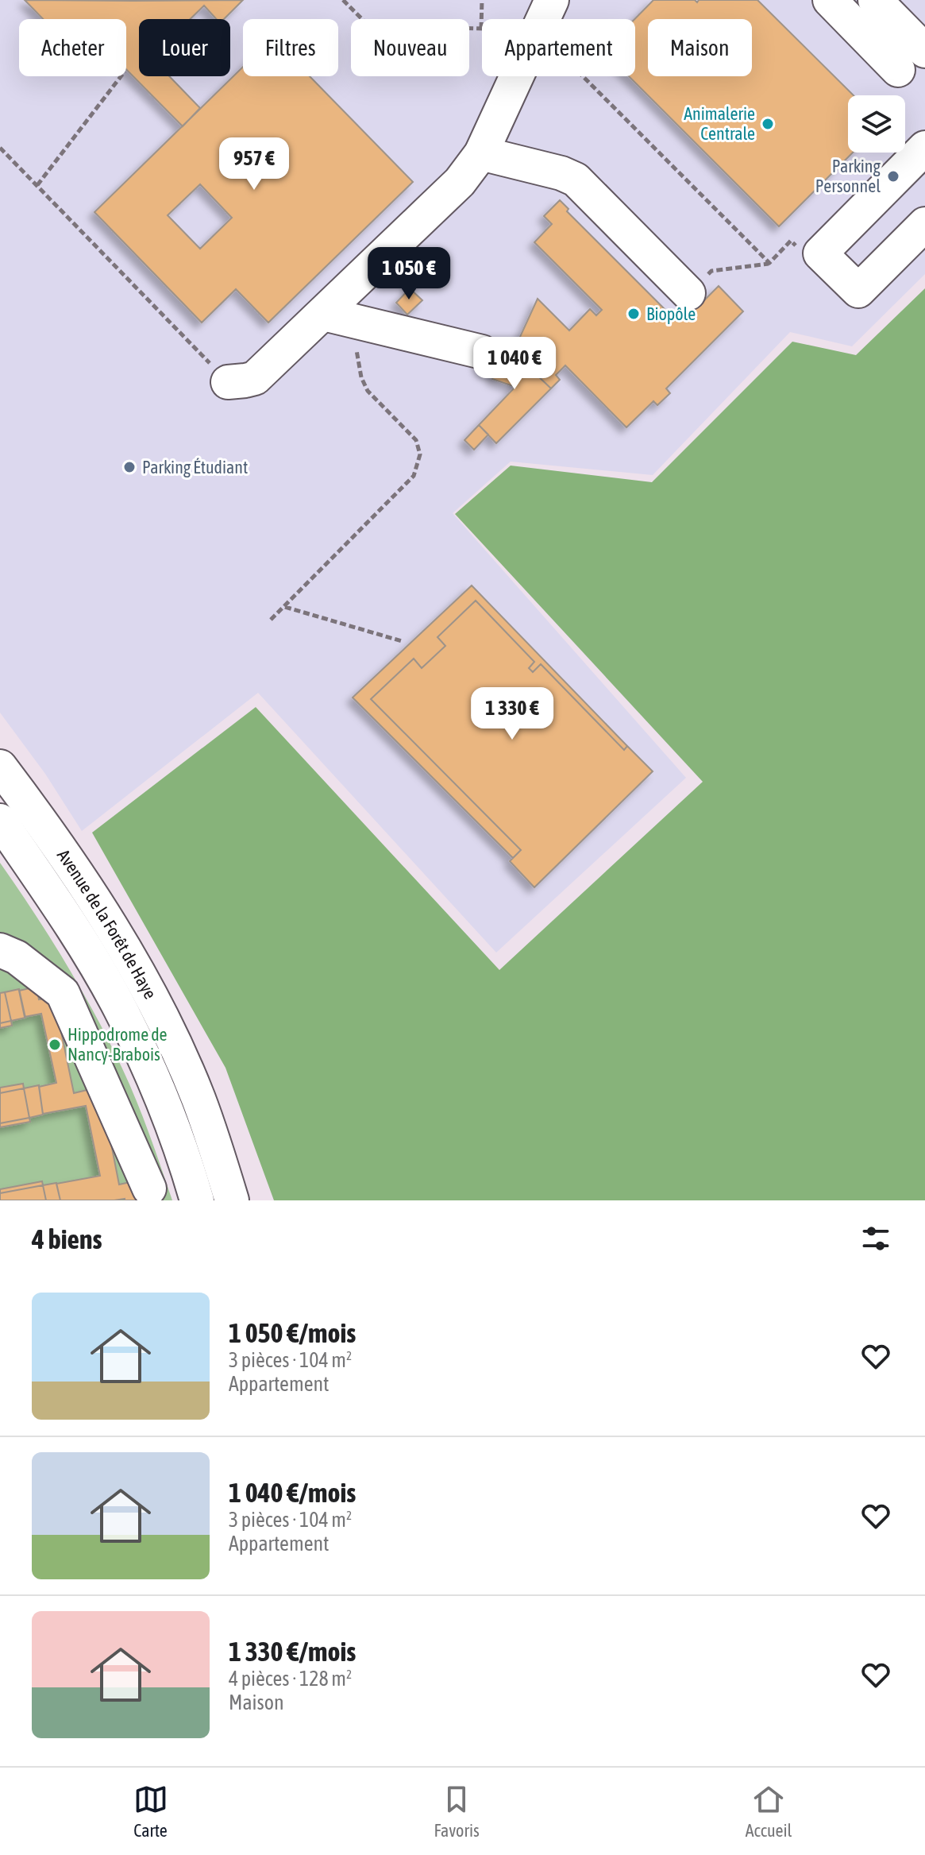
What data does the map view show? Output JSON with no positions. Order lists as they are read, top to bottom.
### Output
{
  "streets": {
    "street": ["Avenue de la Forêt de Haye"]
  },
  "places": [
    "Animalerie Centrale",
    "Parking Personnel",
    "Biopôle",
    "Parking Étudiant",
    "Hippodrome de Nancy-Brabois"
  ],
  "page": {
    "chip": [
      "Acheter",
      "Louer",
      "Filtres",
      "Nouveau",
      "Appartement",
      "Maison"
    ],
    "price": [
      "957 €",
      "1 050 €",
      "1 040 €",
      "1 330 €"
    ],
    "heading": "4 biens",
    "list": [
      {
        "name": "1 050 €/mois",
        "note": "3 pièces · 104 m² · Appartement"
      },
      {
        "name": "1 040 €/mois",
        "note": "3 pièces · 104 m² · Appartement"
      },
      {
        "name": "1 330 €/mois",
        "note": "4 pièces · 128 m² · Maison"
      }
    ],
    "tabs": ["Carte", "Favoris", "Accueil"]
  }
}
